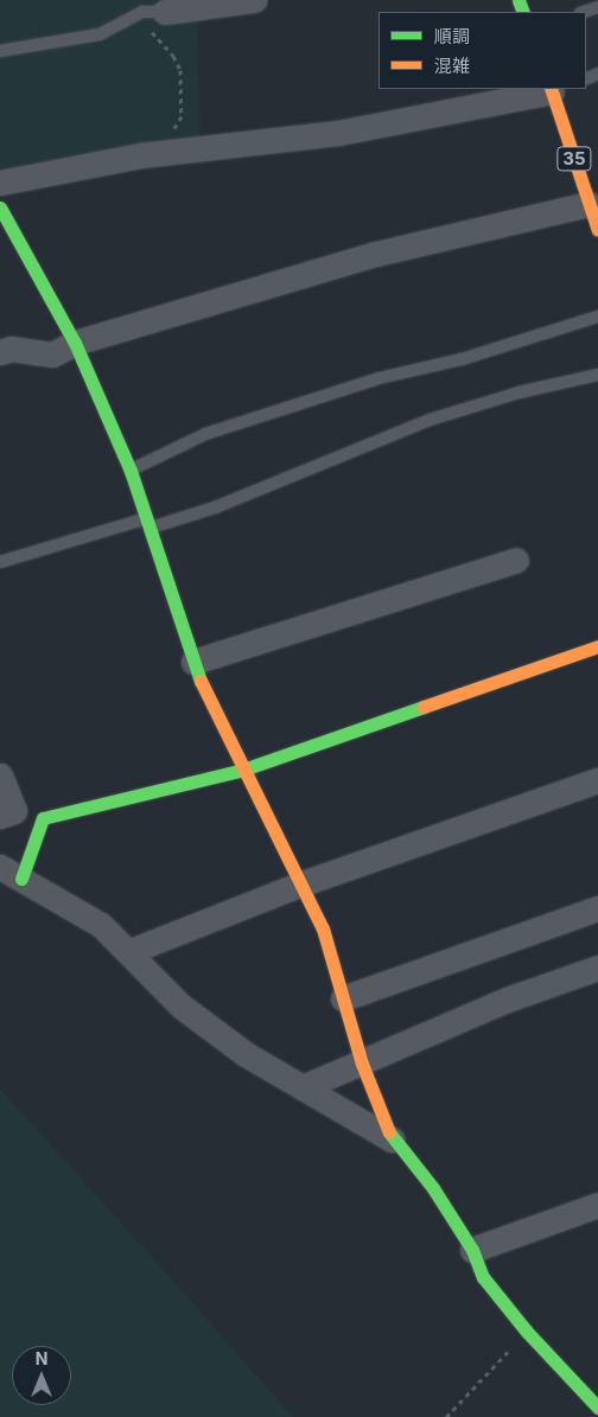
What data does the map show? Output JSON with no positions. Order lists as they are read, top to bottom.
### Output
{
  "streets": {
    "street": ["35"]
  },
  "legend": ["順調", "混雑"],
  "north": "top"
}
